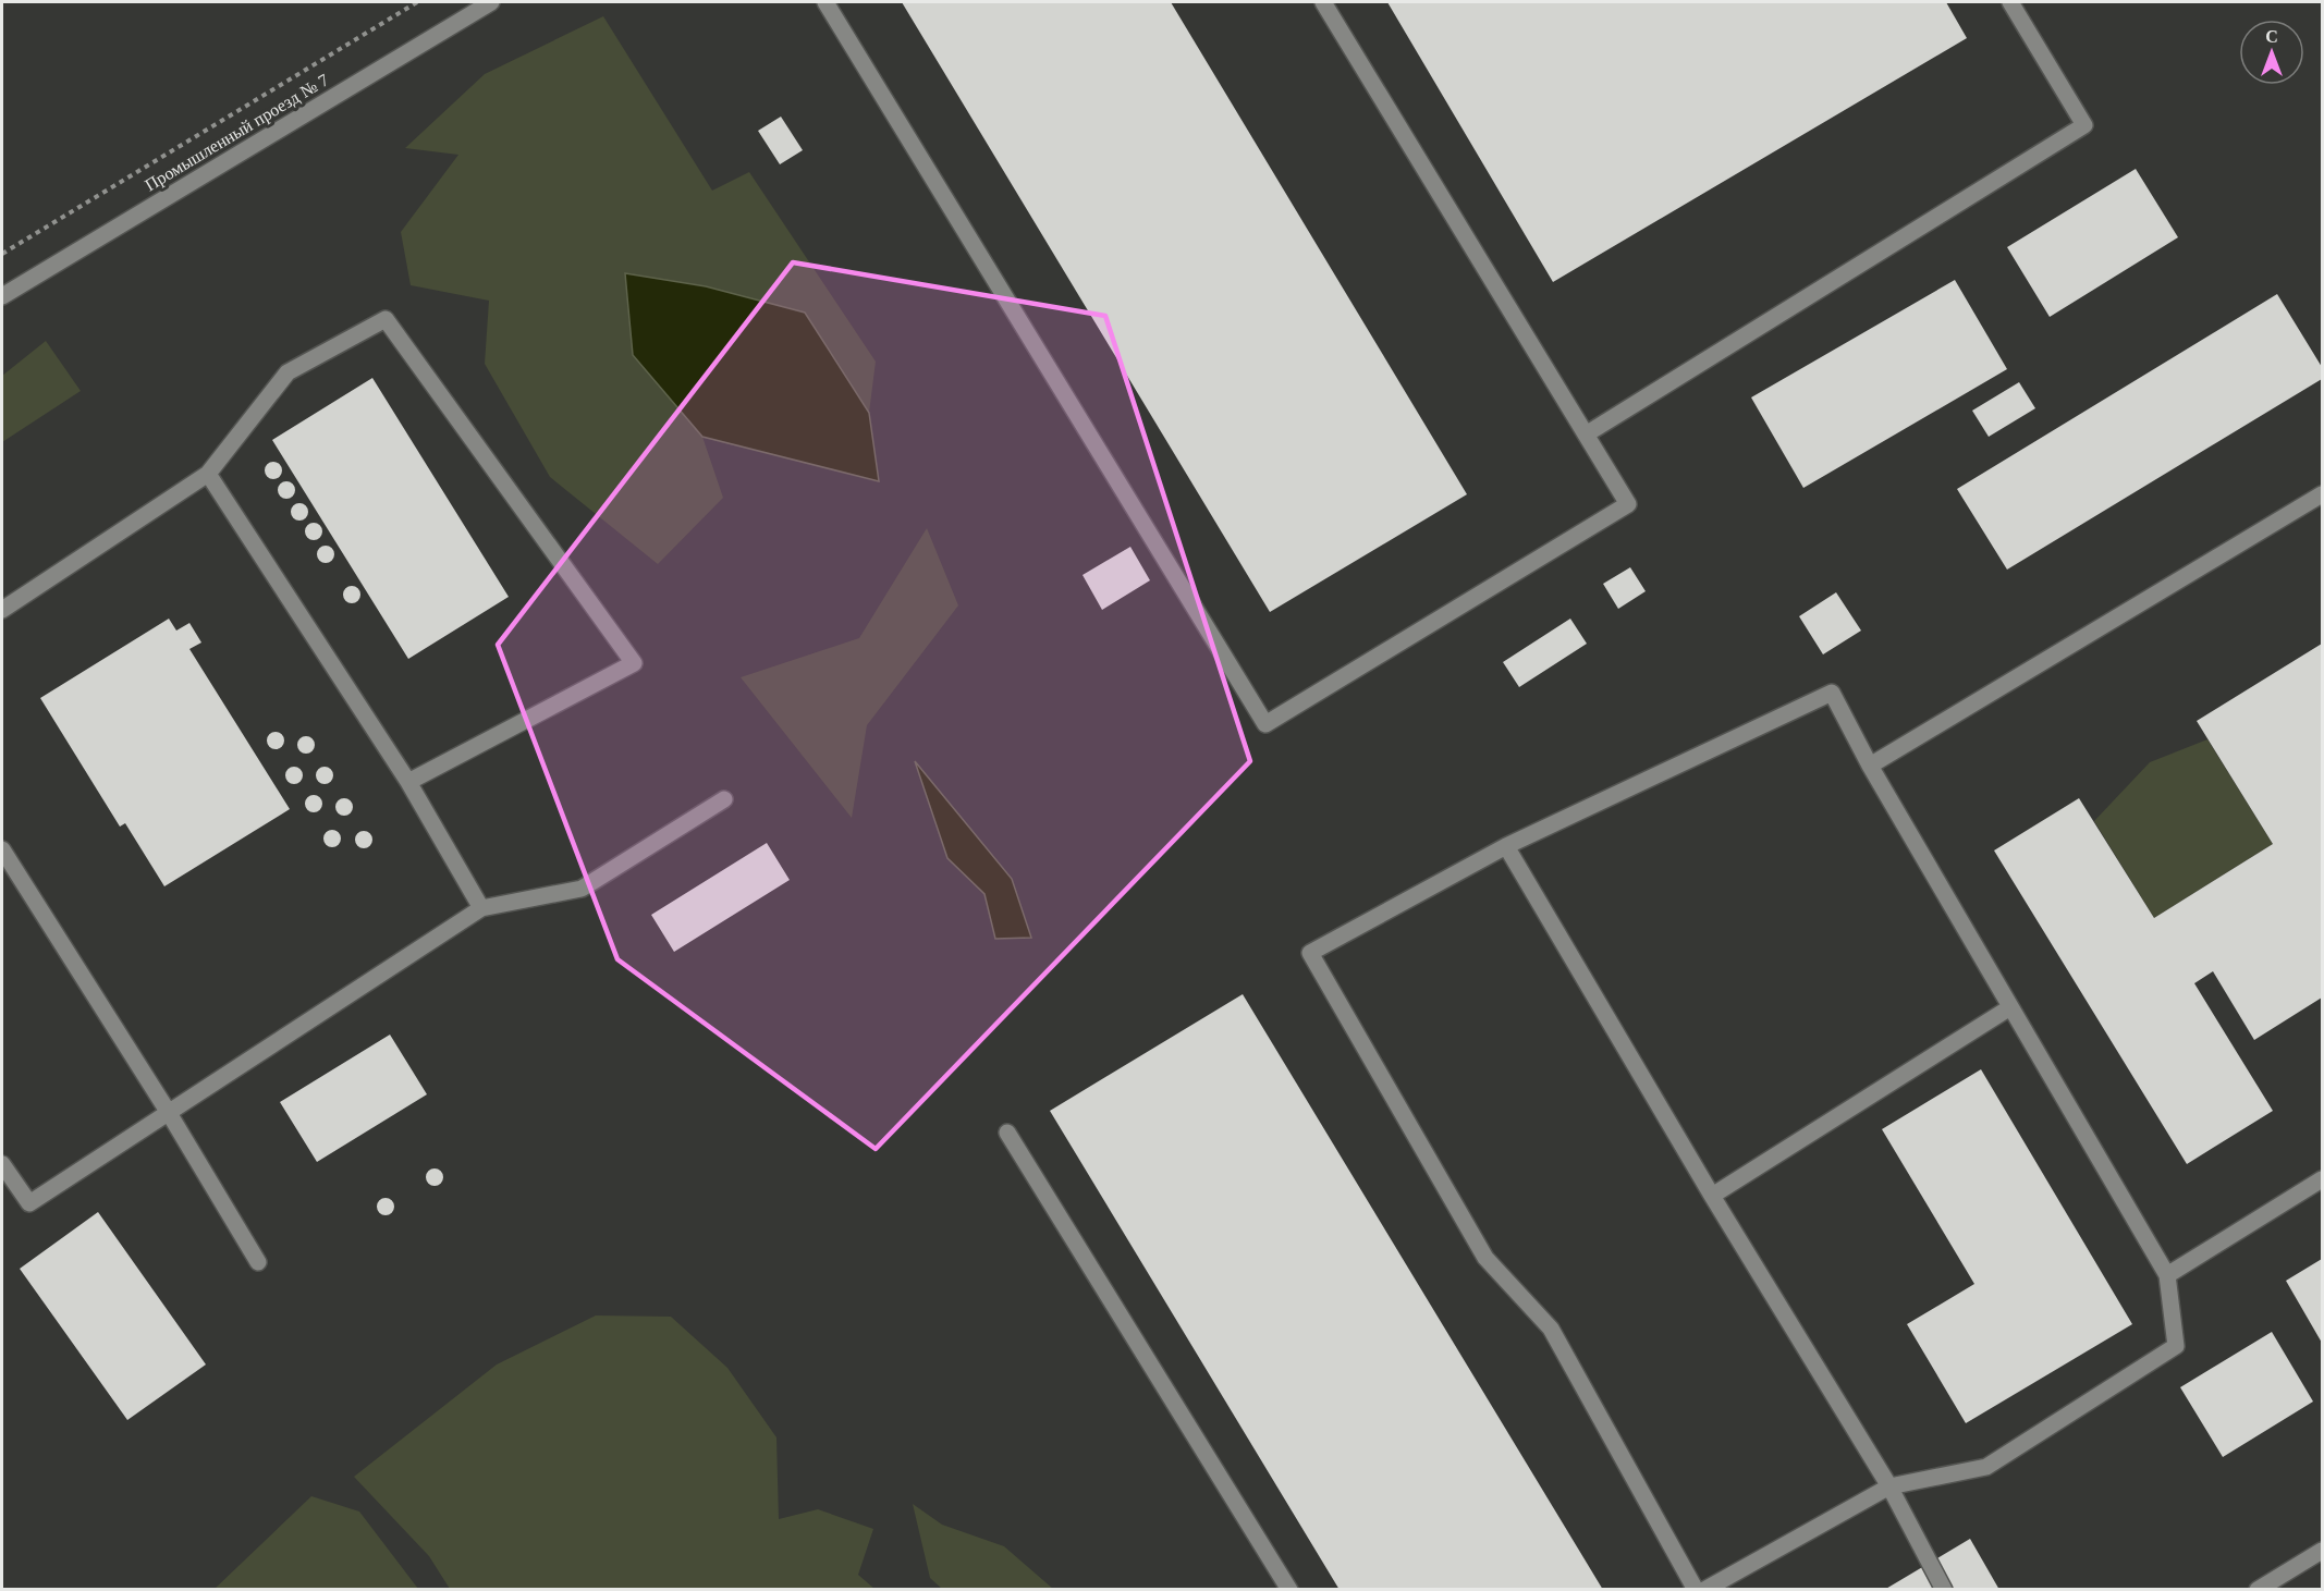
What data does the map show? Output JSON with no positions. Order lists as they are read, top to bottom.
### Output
{
  "streets": {
    "street": ["Промышленный проезд № 7"]
  },
  "north": "top"
}
